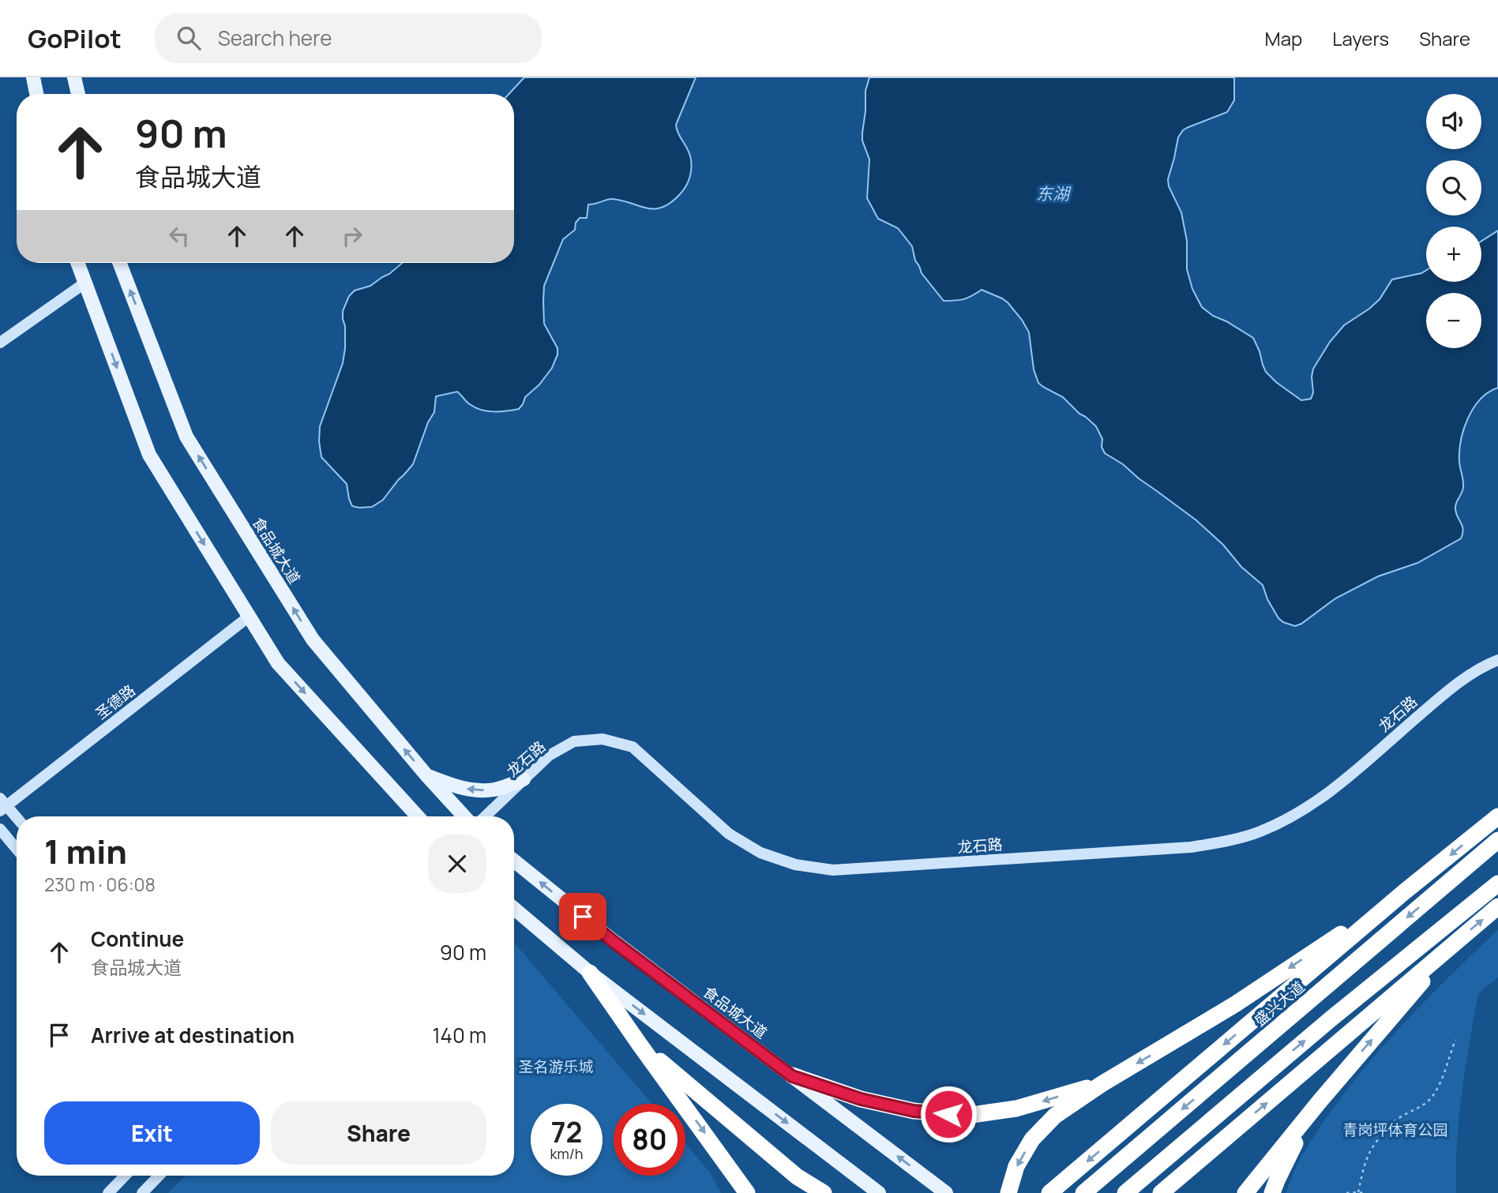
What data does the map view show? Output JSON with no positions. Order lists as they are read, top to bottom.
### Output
{
  "streets": {
    "highway": ["盛兴大道"],
    "main road": ["食品城大道"],
    "street": ["圣德路", "龙石路"]
  },
  "water": ["东湖"],
  "parks": ["圣名游乐城", "青岗坪体育公园"],
  "page": {
    "header": "GoPilot",
    "search": "Search here",
    "nav": ["Map", "Layers", "Share"],
    "map_buttons": ["+", "−"],
    "turn": ["90 m", "食品城大道"],
    "heading": ["1 min", "230 m · 06:08"],
    "list": [
      {
        "name": "Continue",
        "note": "食品城大道",
        "value": "90 m"
      },
      {
        "name": "Arrive at destination",
        "value": "140 m"
      }
    ],
    "buttons": ["Exit", "Share"],
    "speed": "72 km/h",
    "limit": "80"
  }
}
